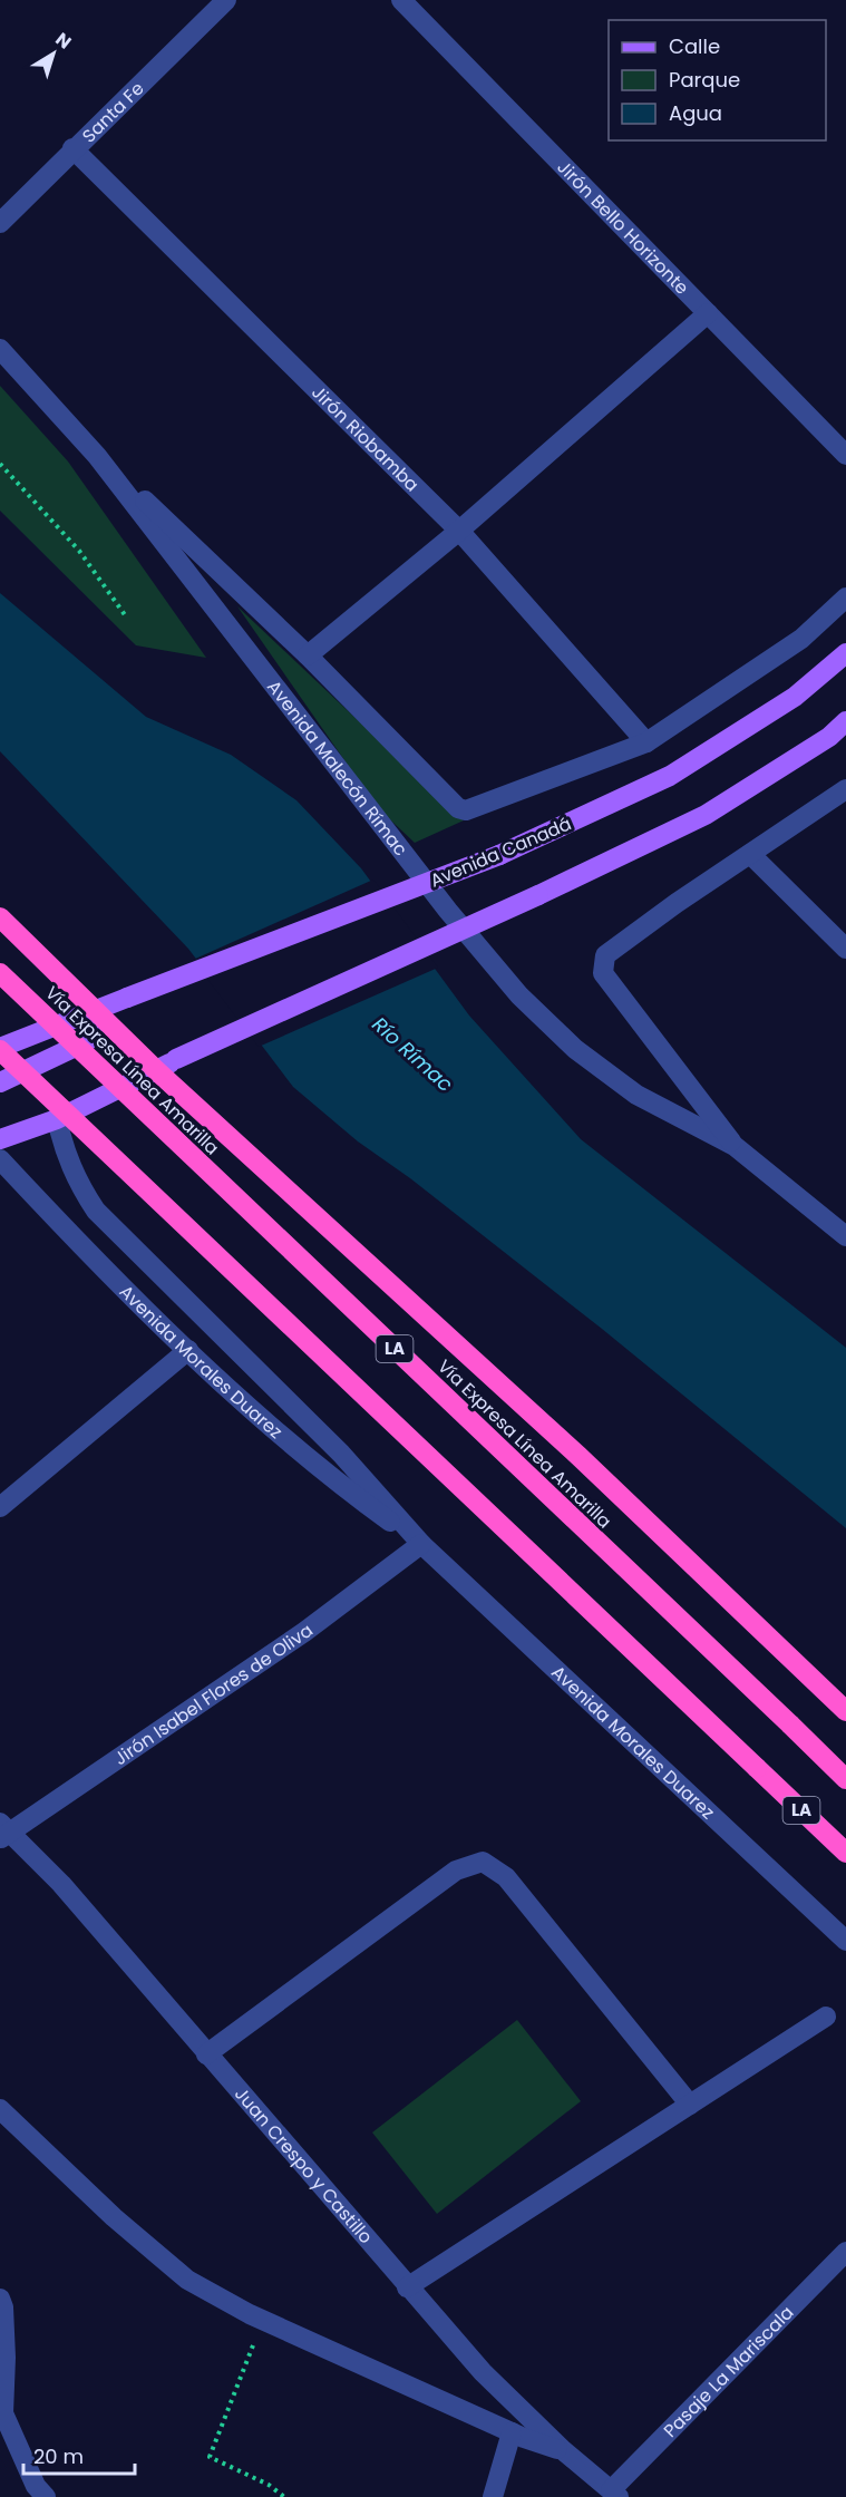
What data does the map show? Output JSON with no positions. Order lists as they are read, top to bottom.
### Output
{
  "streets": {
    "highway": ["Vía Expresa Línea Amarilla", "LA"],
    "main road": ["Avenida Canadá"],
    "street": [
      "Santa Fe",
      "Jirón Bello Horizonte",
      "Jirón Riobamba",
      "Avenida Malecón Rímac",
      "Avenida Morales Duarez",
      "Jirón Isabel Flores de Oliva",
      "Juan Crespo y Castillo",
      "Pasaje La Mariscala"
    ]
  },
  "crossings": [
    ["Santa Fe", "Jirón Riobamba"],
    ["Jirón Riobamba", "Avenida Malecón Rímac"],
    ["Avenida Canadá", "LA"],
    ["Avenida Morales Duarez", "Jirón Isabel Flores de Oliva"],
    ["Jirón Isabel Flores de Oliva", "Juan Crespo y Castillo"],
    ["Juan Crespo y Castillo", "Pasaje La Mariscala"]
  ],
  "water": ["Río Rímac"],
  "legend": ["Calle", "Parque", "Agua"],
  "scale_bar": "20 m",
  "north": "top right"
}
